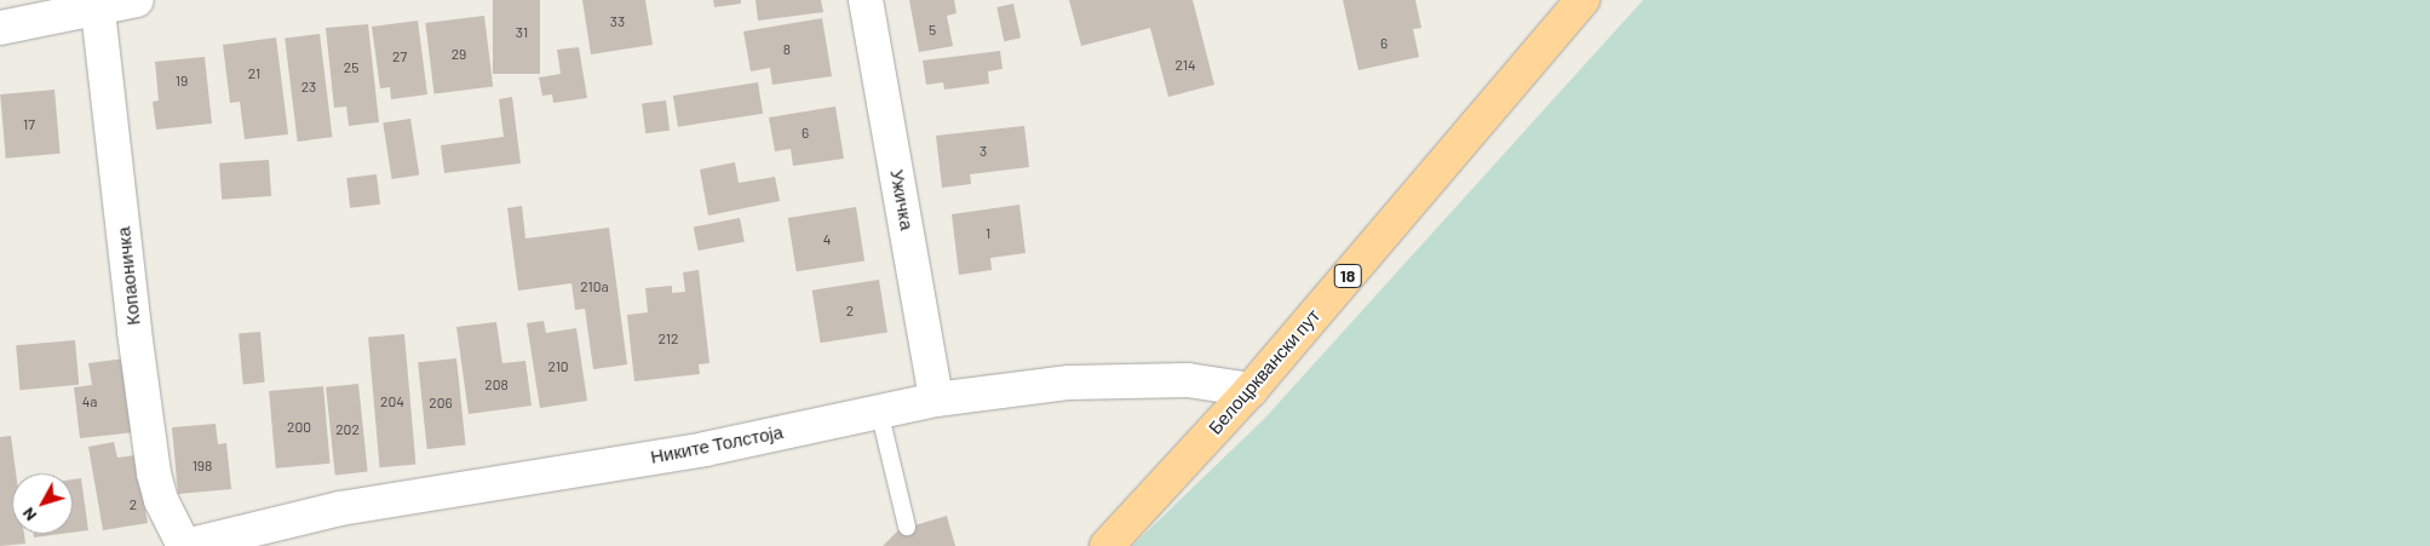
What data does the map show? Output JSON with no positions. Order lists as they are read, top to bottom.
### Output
{
  "streets": {
    "main road": ["18", "Белоцрквански пут"],
    "street": ["Ужичка", "Копаоничка", "Никите Толстоја"]
  },
  "crossings": [
    ["Ужичка", "Никите Толстоја"],
    ["Копаоничка", "Никите Толстоја"],
    ["Белоцрквански пут", "Никите Толстоја"]
  ],
  "house_numbers": [
    "33",
    "5",
    "31",
    "6",
    "8",
    "29",
    "27",
    "214",
    "25",
    "21",
    "19",
    "23",
    "17",
    "6",
    "3",
    "1",
    "4",
    "210a",
    "2",
    "212",
    "210",
    "208",
    "4a",
    "204",
    "206",
    "200",
    "202",
    "198",
    "2"
  ],
  "north": "bottom left"
}
